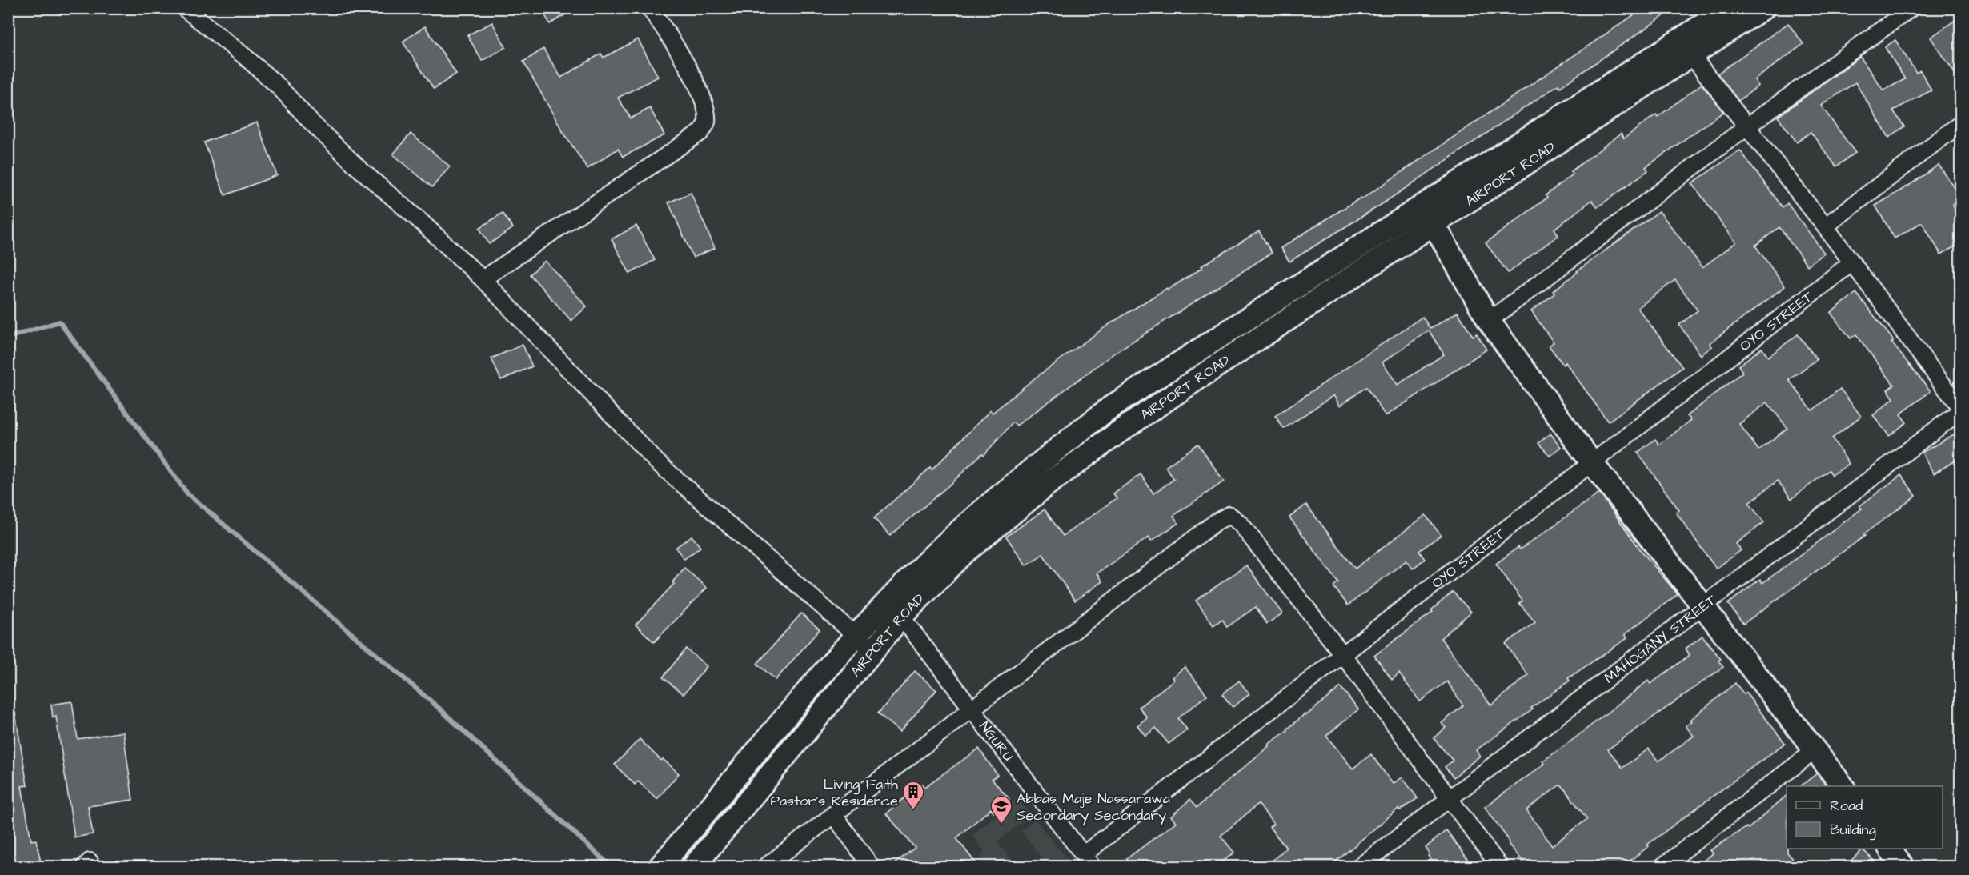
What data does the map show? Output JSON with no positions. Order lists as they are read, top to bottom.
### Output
{
  "streets": {
    "main road": ["AIRPORT ROAD"],
    "street": ["OYO STREET", "MAHOGANY STREET", "NGURU"]
  },
  "crossings": [
    ["AIRPORT ROAD", "NGURU"],
    ["OYO STREET", "NGURU"]
  ],
  "places": {
    "building": ["Living Faith Pastor's Residence"],
    "school or university": ["Abbas Maje Nassarawa Secondary Secondary"]
  },
  "legend": ["Road", "Building"]
}
